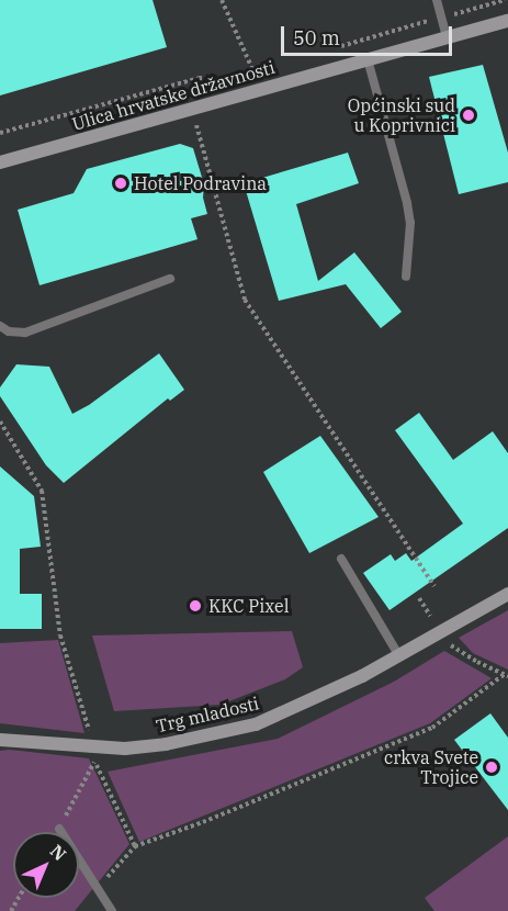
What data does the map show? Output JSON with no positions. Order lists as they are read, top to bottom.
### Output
{
  "streets": {
    "main road": ["Ulica hrvatske državnosti", "Trg mladosti"]
  },
  "places": [
    "Općinski sud u Koprivnici",
    "Hotel Podravina",
    "KKC Pixel",
    "crkva Svete Trojice"
  ],
  "scale_bar": "50 m",
  "north": "top right"
}
